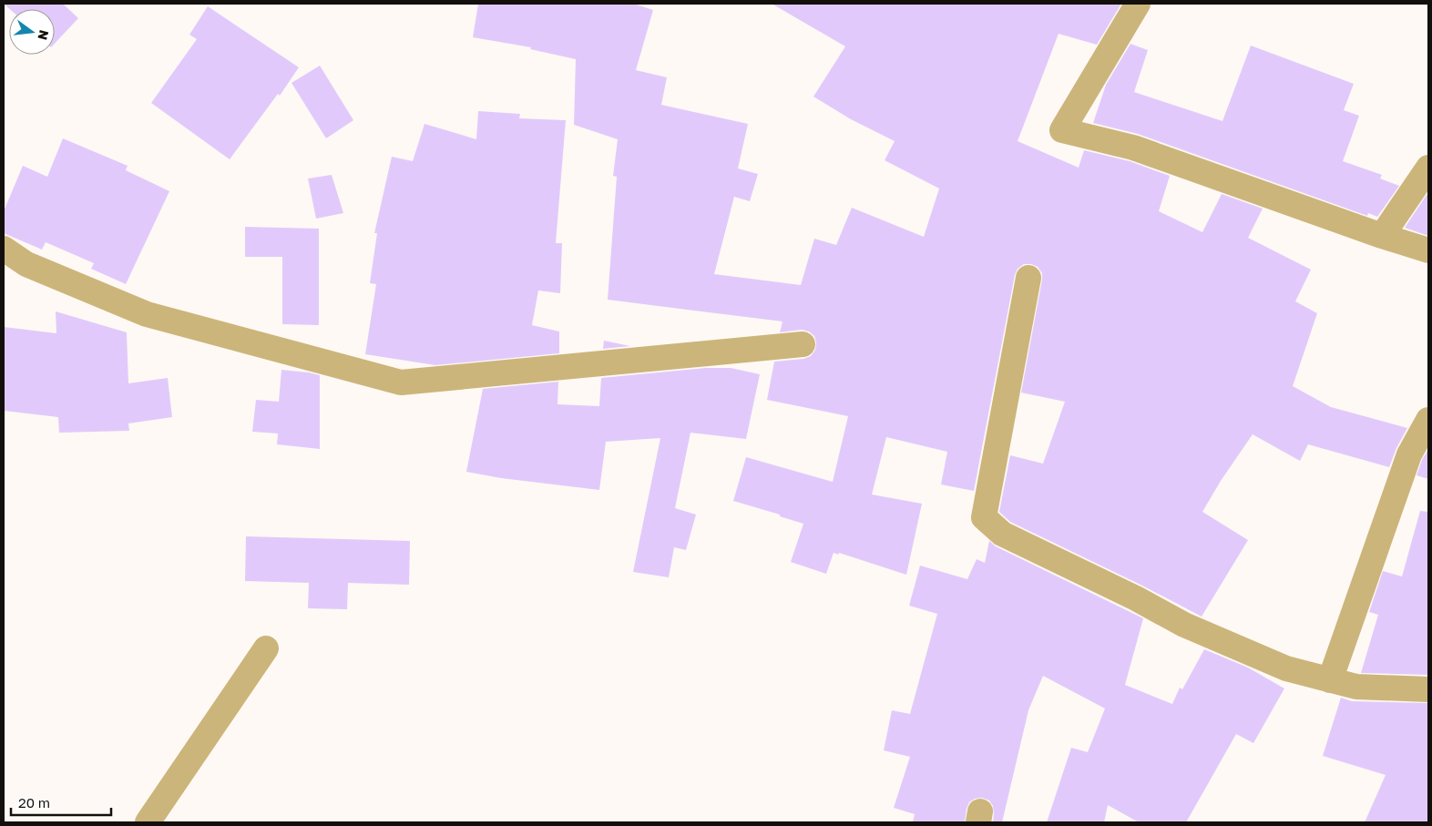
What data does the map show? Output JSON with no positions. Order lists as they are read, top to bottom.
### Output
{
  "scale_bar": "20 m",
  "north": "right"
}
